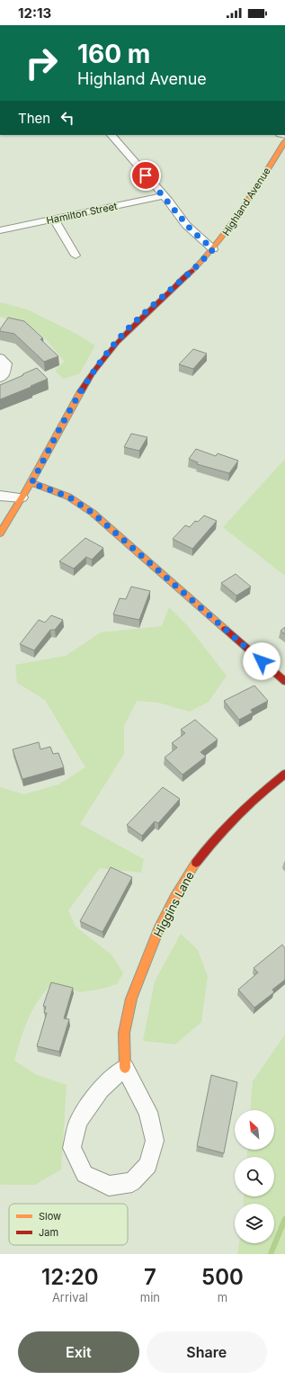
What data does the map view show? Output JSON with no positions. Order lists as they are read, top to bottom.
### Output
{
  "streets": {
    "street": ["Highland Avenue", "Hamilton Street", "Higgins Lane"]
  },
  "legend": ["Slow", "Jam"],
  "north": "top left",
  "page": {
    "status": "12:13",
    "turn": ["160 m", "Highland Avenue"],
    "then": "Then",
    "eta": [
      "12:20",
      "Arrival",
      "7",
      "min",
      "500",
      "m"
    ],
    "buttons": ["Exit", "Share"]
  }
}
